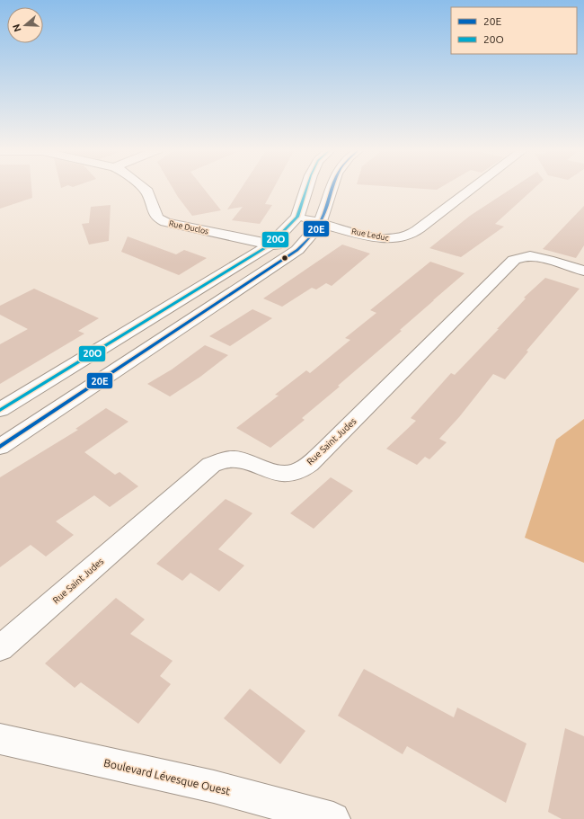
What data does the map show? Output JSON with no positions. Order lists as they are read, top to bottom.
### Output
{
  "streets": {
    "street": [
      "Rue Duclos",
      "Rue Leduc",
      "Rue Saint Judes",
      "Boulevard Lévesque Ouest"
    ]
  },
  "lines": ["transit line 20E", "transit line 20O"],
  "legend": ["20E", "20O"],
  "north": "left"
}
